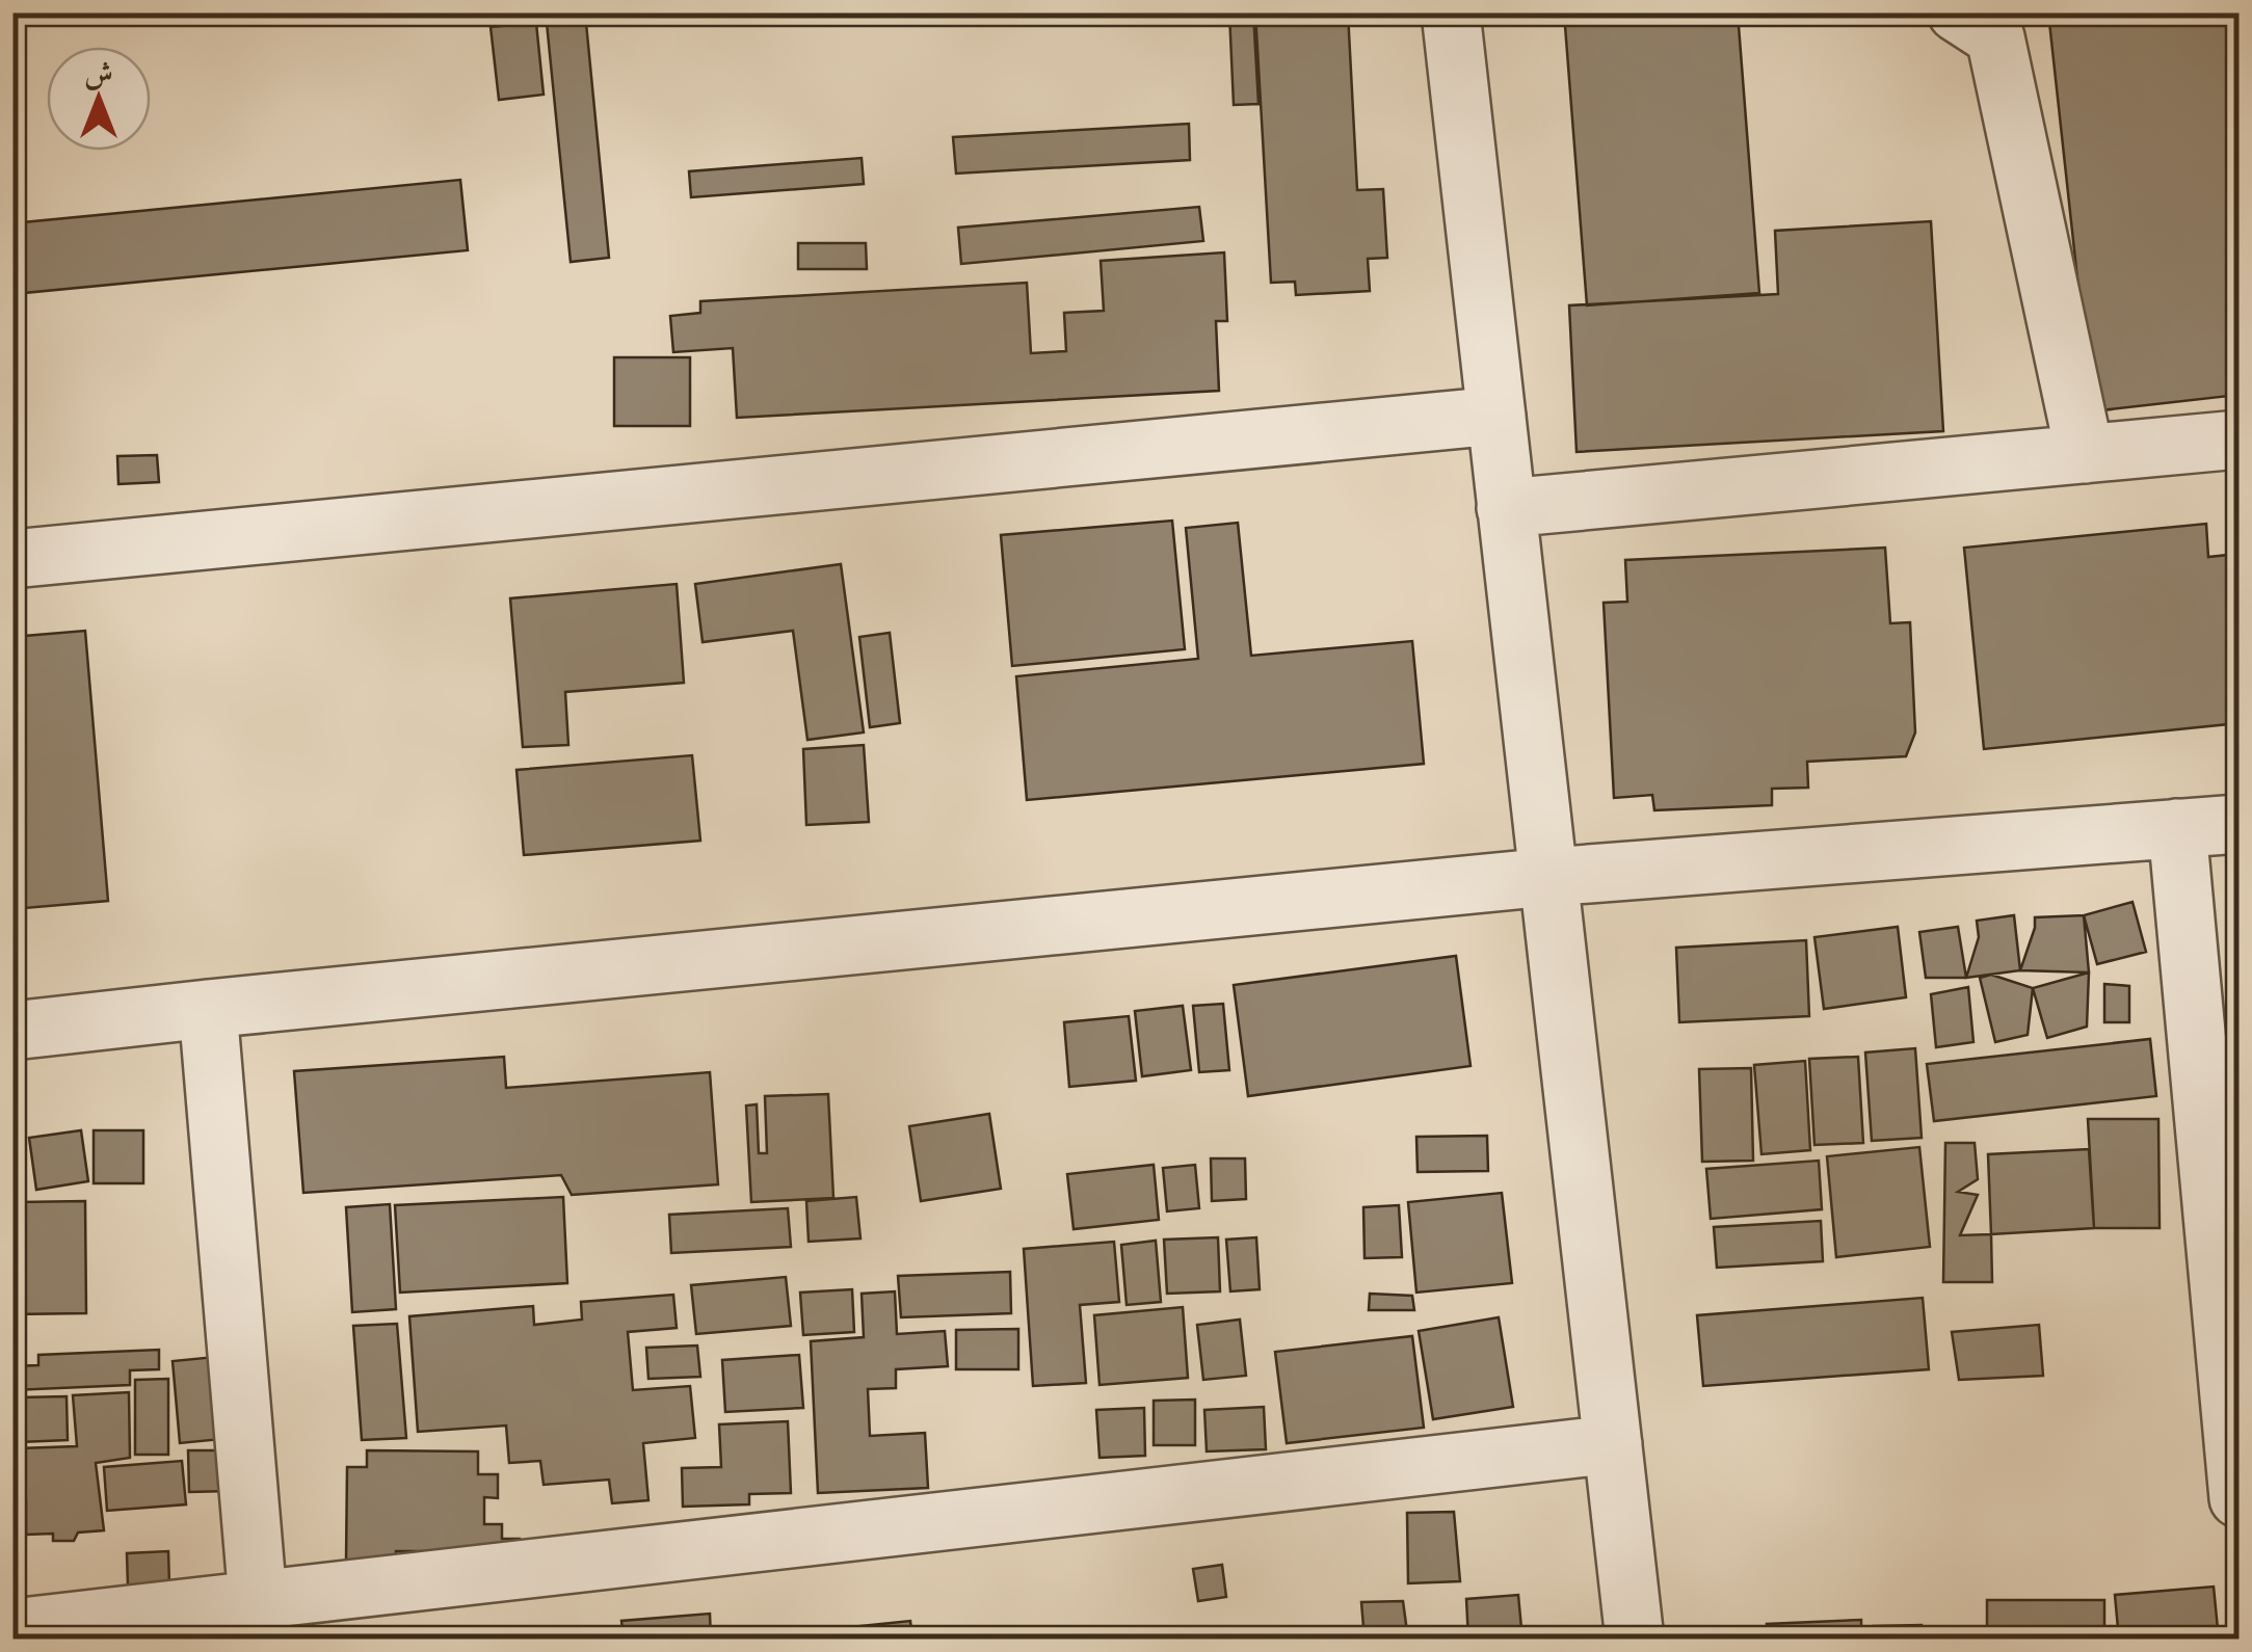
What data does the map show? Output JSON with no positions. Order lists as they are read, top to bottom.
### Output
{
  "north": "top"
}
